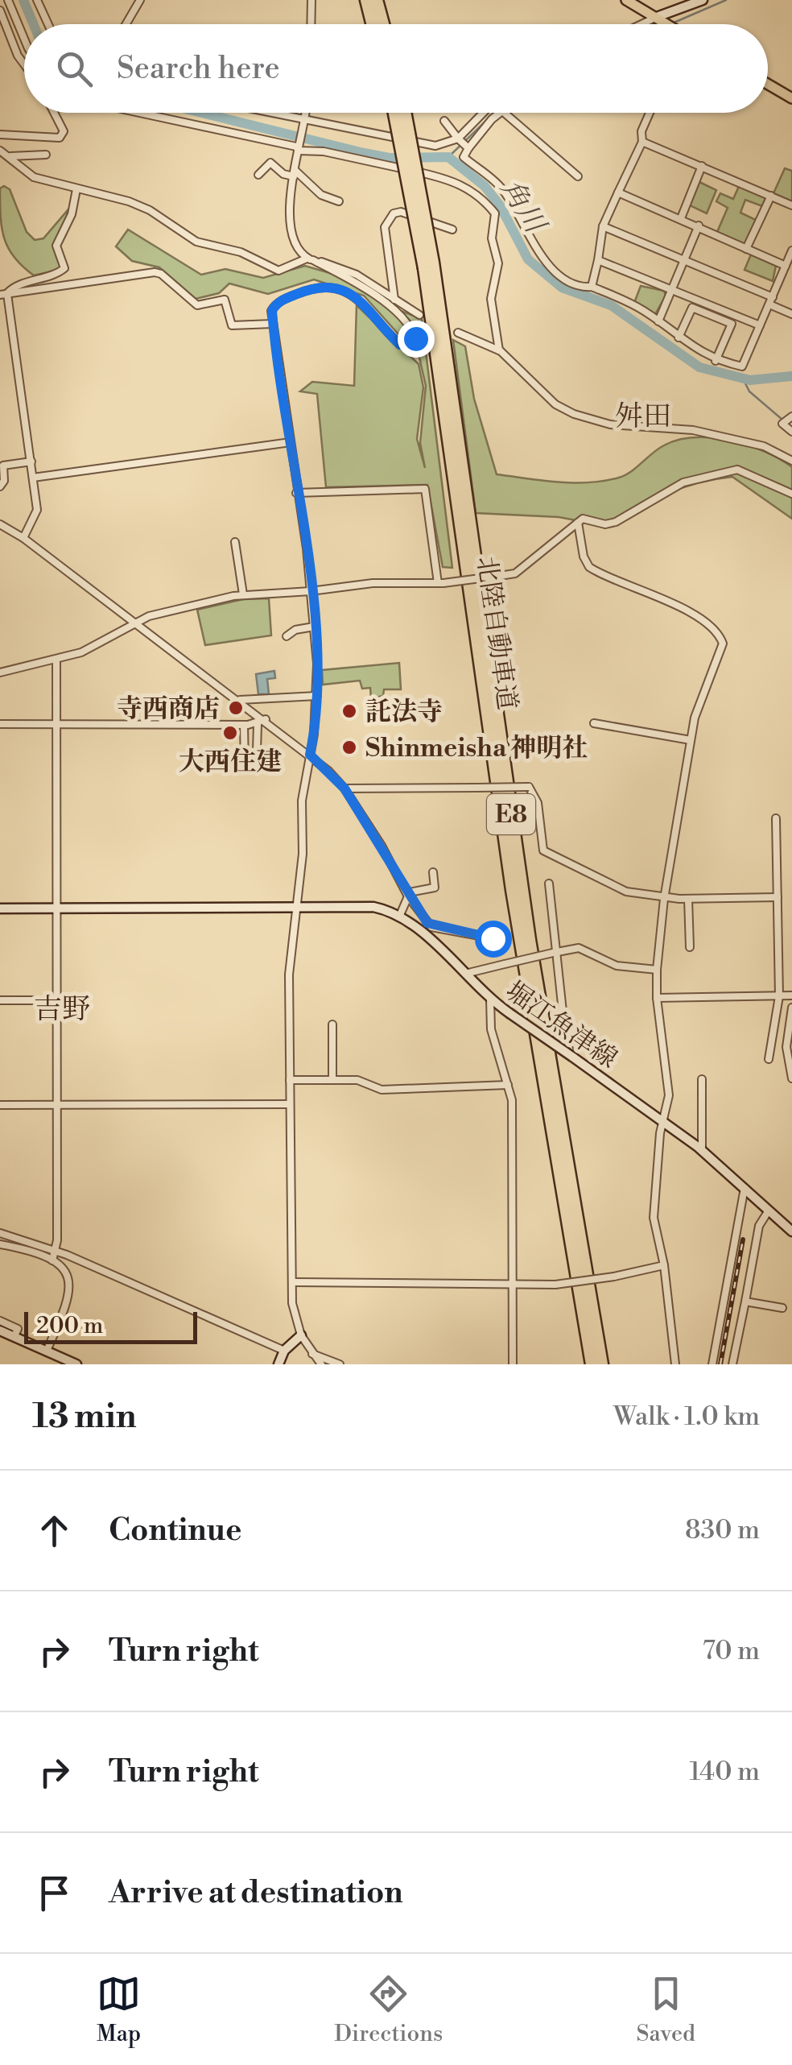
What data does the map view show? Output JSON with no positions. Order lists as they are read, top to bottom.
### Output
{
  "streets": {
    "highway": ["北陸自動車道", "E8"],
    "main road": ["堀江魚津線"]
  },
  "districts": ["舛田", "吉野"],
  "water": ["角川"],
  "places": [
    "寺西商店",
    "託法寺",
    "大西住建",
    "Shinmeisha 神明社"
  ],
  "scale_bar": "200 m",
  "page": {
    "search": "Search here",
    "scale": "200 m",
    "heading": ["13 min", "Walk · 1.0 km"],
    "list": [
      ["Continue", "830 m"],
      ["Turn right", "70 m"],
      ["Turn right", "140 m"],
      "Arrive at destination"
    ],
    "nav": ["Map", "Directions", "Saved"]
  }
}
